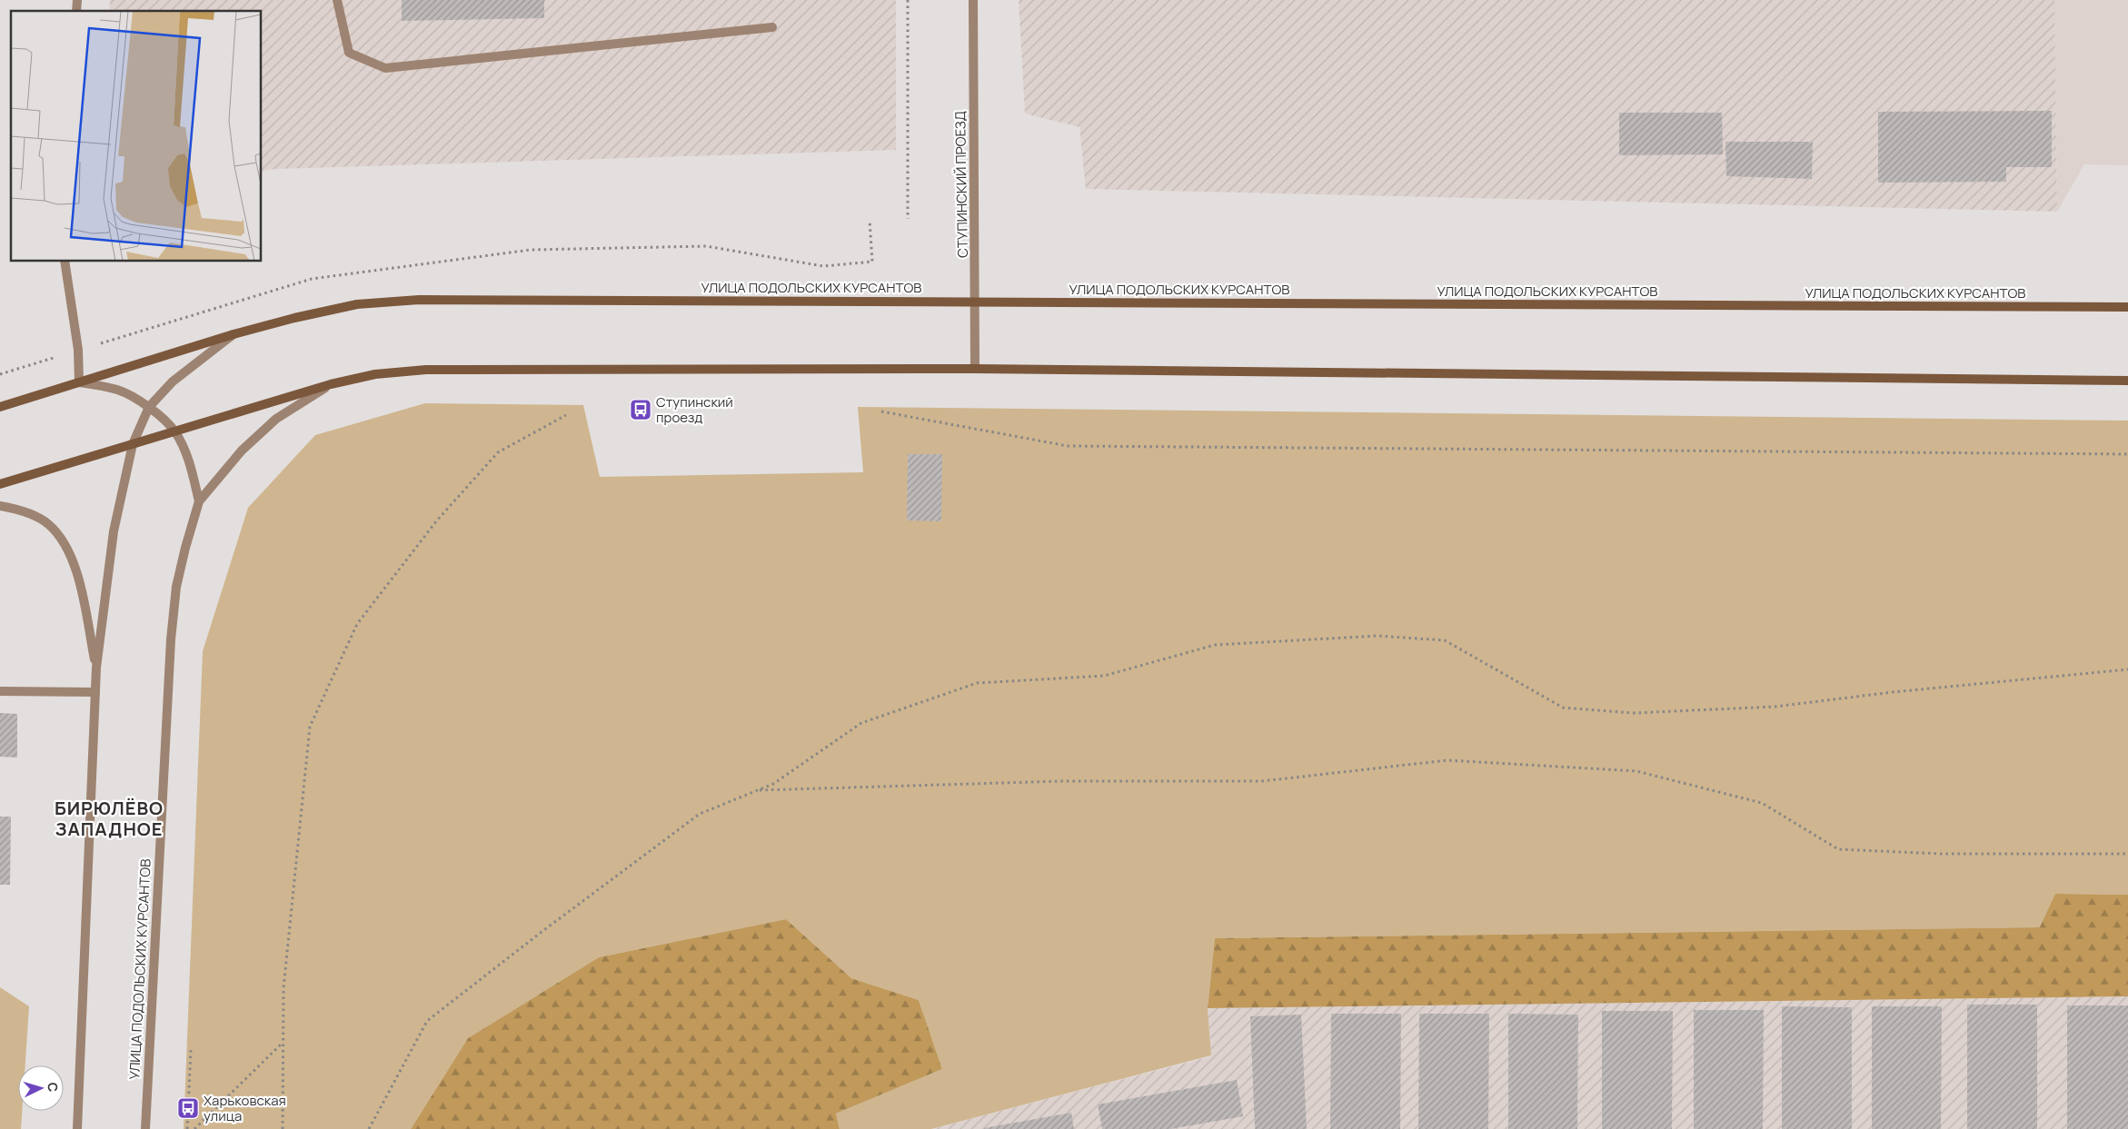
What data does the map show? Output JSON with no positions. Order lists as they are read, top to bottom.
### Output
{
  "streets": {
    "main road": ["УЛИЦА ПОДОЛЬСКИХ КУРСАНТОВ"],
    "street": ["СТУПИНСКИЙ ПРОЕЗД"]
  },
  "crossings": [
    ["СТУПИНСКИЙ ПРОЕЗД", "УЛИЦА ПОДОЛЬСКИХ КУРСАНТОВ"]
  ],
  "districts": ["БИРЮЛЁВО ЗАПАДНОЕ"],
  "places": {
    "bus stop": ["Ступинский проезд", "Харьковская улица"]
  },
  "north": "right"
}
